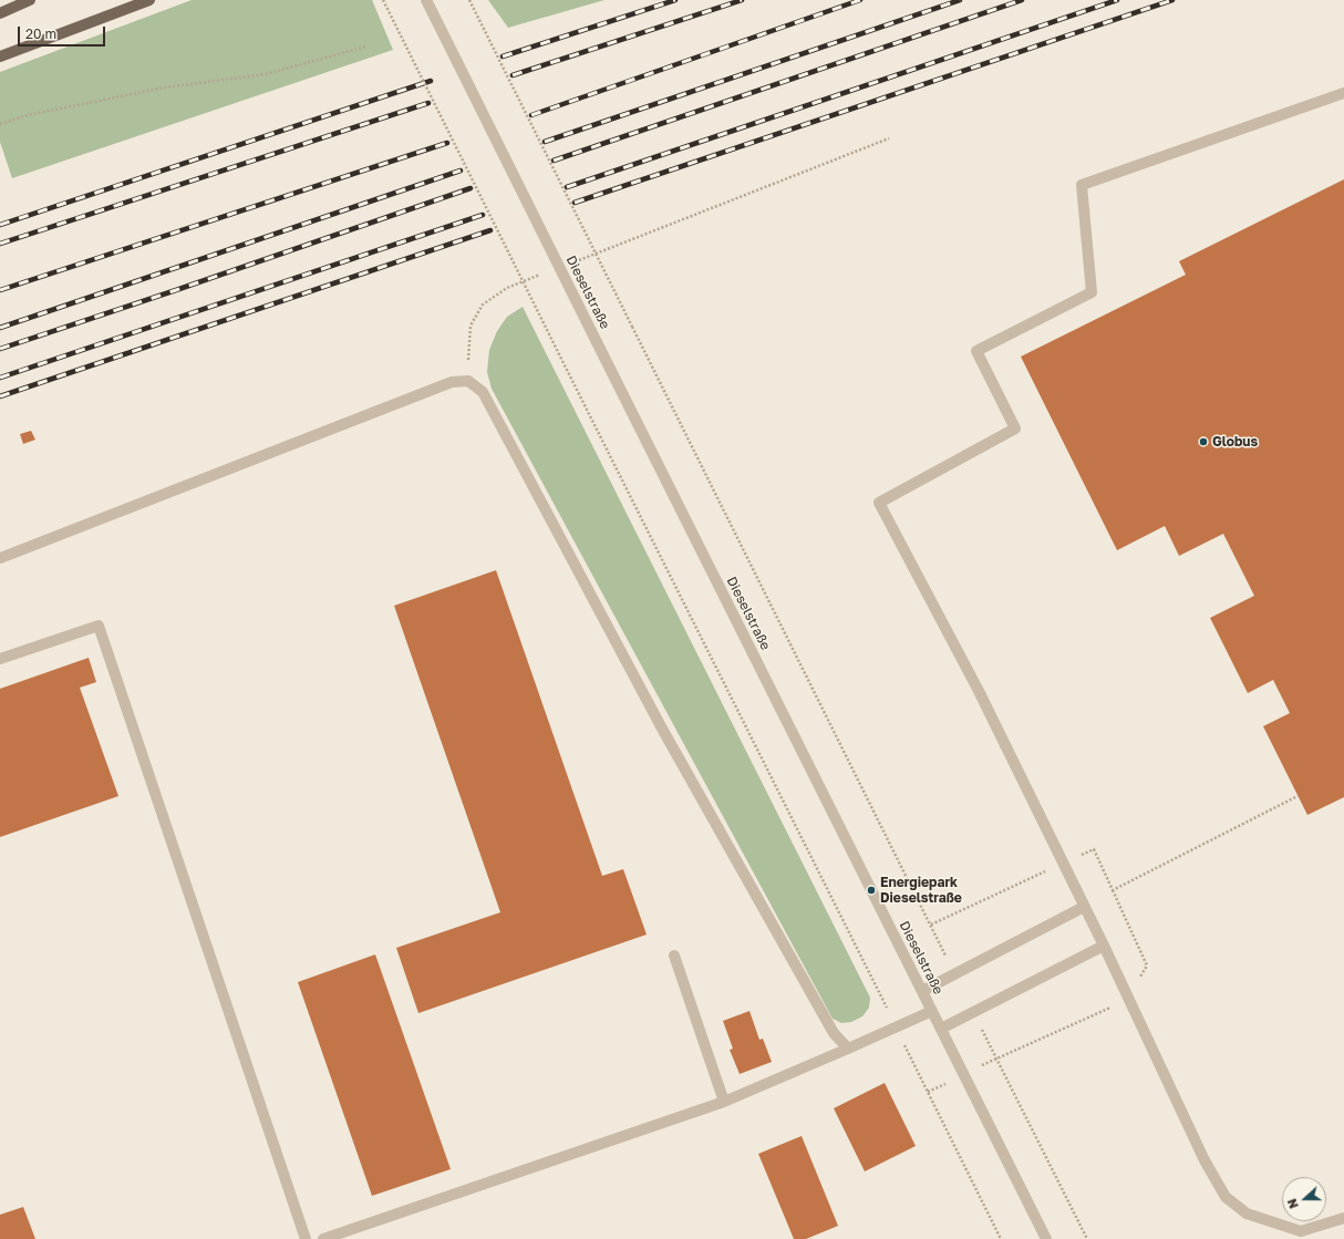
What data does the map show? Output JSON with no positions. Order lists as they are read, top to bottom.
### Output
{
  "streets": {
    "street": ["Dieselstraße"]
  },
  "places": ["Globus", "Energiepark Dieselstraße"],
  "scale_bar": "20 m",
  "north": "left"
}
